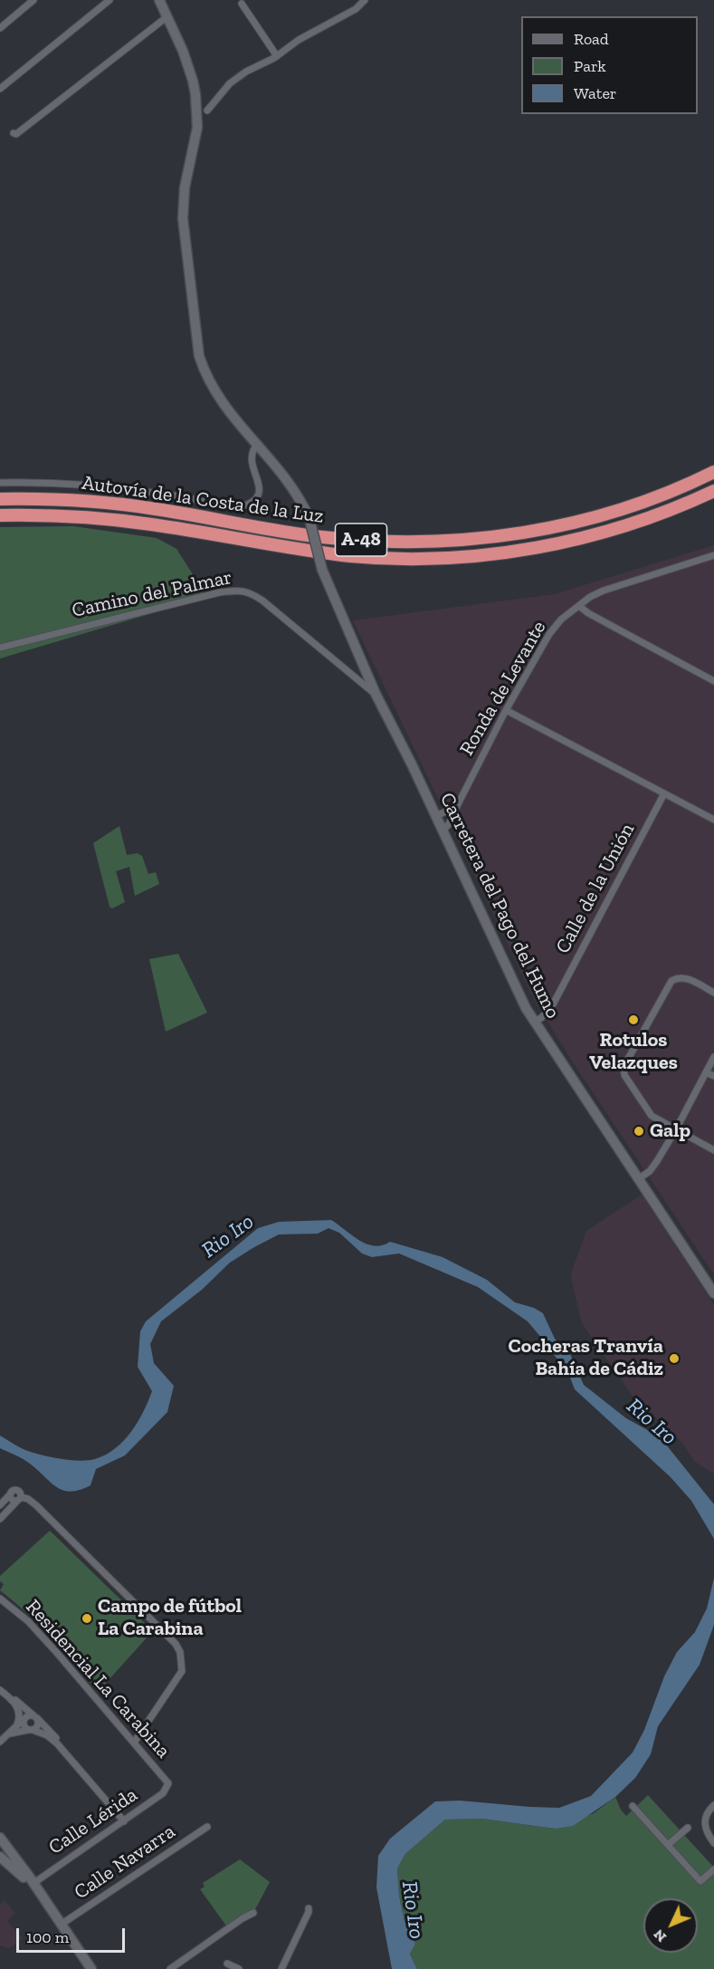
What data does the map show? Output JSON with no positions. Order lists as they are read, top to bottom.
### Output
{
  "streets": {
    "highway": ["Autovía de la Costa de la Luz", "A-48"],
    "street": [
      "Camino del Palmar",
      "Ronda de Levante",
      "Calle de la Unión",
      "Carretera del Pago del Humo",
      "Residencial La Carabina",
      "Calle Lérida",
      "Calle Navarra"
    ]
  },
  "crossings": [
    ["Camino del Palmar", "Carretera del Pago del Humo"],
    ["Ronda de Levante", "Carretera del Pago del Humo"],
    ["Calle de la Unión", "Carretera del Pago del Humo"],
    ["Residencial La Carabina", "Calle Lérida"]
  ],
  "water": ["Rio Iro"],
  "places": [
    "Rotulos Velazques",
    "Galp",
    "Cocheras Tranvía Bahía de Cádiz",
    "Campo de fútbol La Carabina"
  ],
  "legend": ["Road", "Park", "Water"],
  "scale_bar": "100 m",
  "north": "bottom left"
}
